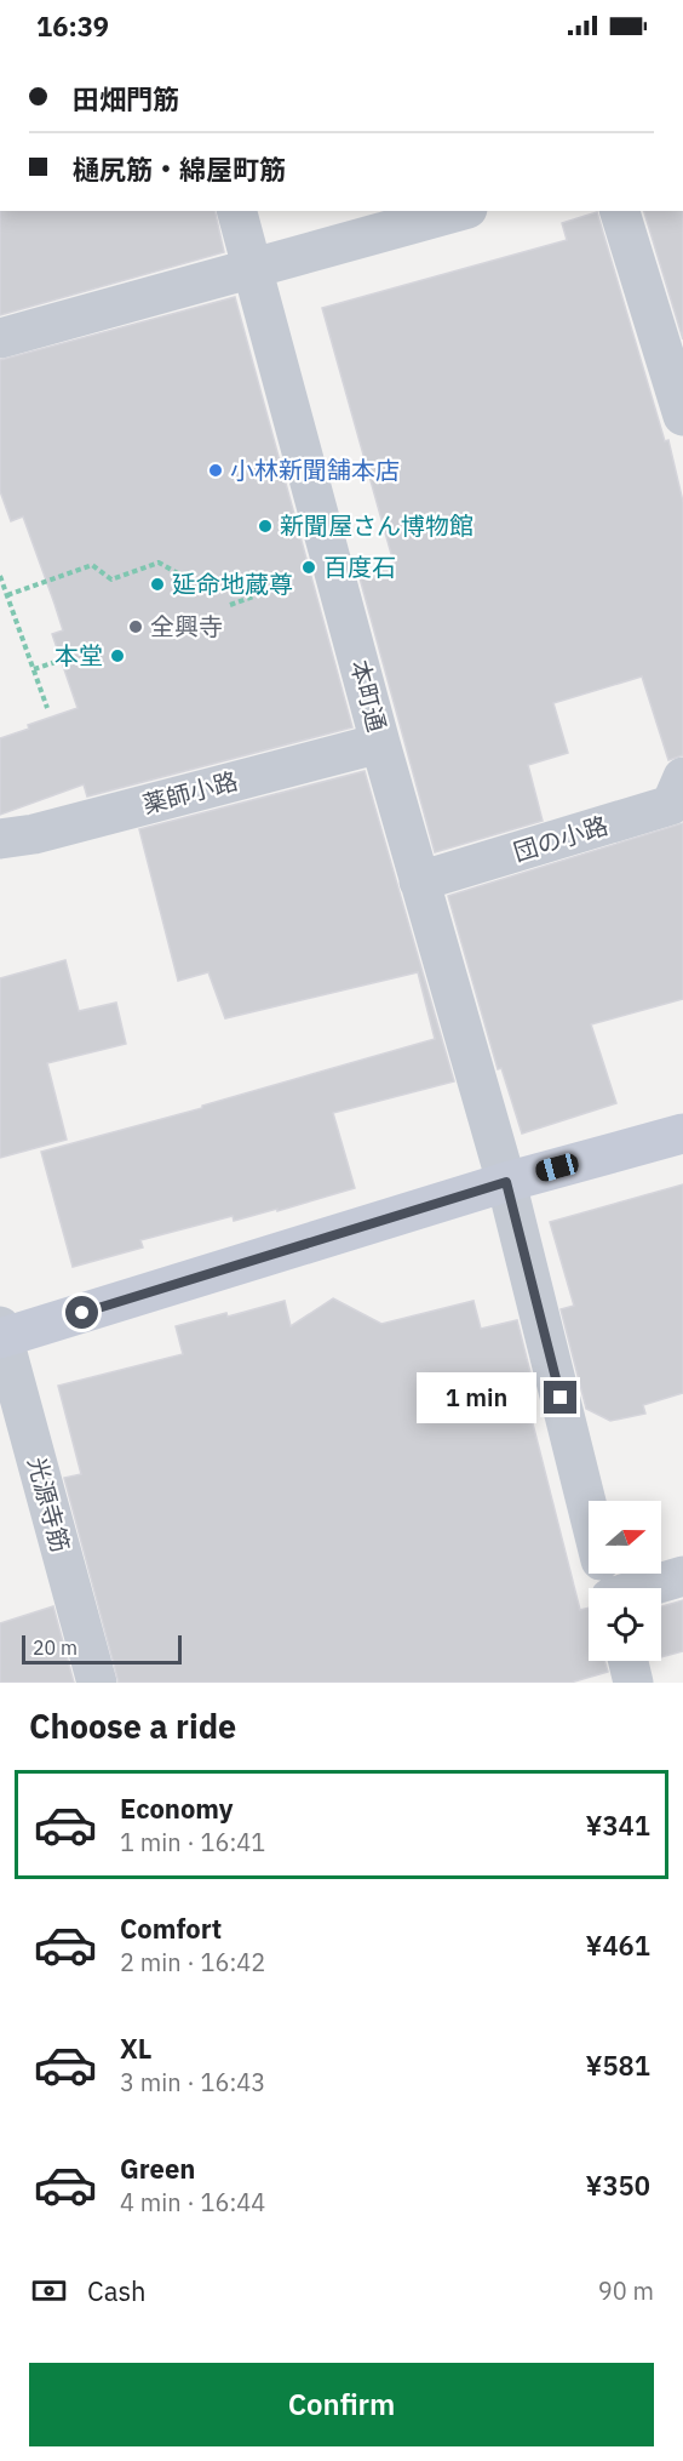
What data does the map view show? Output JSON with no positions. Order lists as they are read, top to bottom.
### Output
{
  "streets": {
    "street": [
      "本町通",
      "薬師小路",
      "団の小路",
      "光源寺筋"
    ]
  },
  "crossings": [
    ["本町通", "薬師小路"],
    ["本町通", "団の小路"]
  ],
  "places": [
    "小林新聞舗本店",
    "新聞屋さん博物館",
    "百度石",
    "延命地蔵尊",
    "全興寺",
    "本堂"
  ],
  "scale_bar": "20 m",
  "north": "right",
  "page": {
    "status": "16:39",
    "banner": ["田畑門筋", "樋尻筋・綿屋町筋"],
    "bubble": "1 min",
    "scale": "20 m",
    "heading": "Choose a ride",
    "list": [
      {
        "name": "Economy",
        "note": "1 min · 16:41",
        "value": "¥341"
      },
      {
        "name": "Comfort",
        "note": "2 min · 16:42",
        "value": "¥461"
      },
      {
        "name": "XL",
        "note": "3 min · 16:43",
        "value": "¥581"
      },
      {
        "name": "Green",
        "note": "4 min · 16:44",
        "value": "¥350"
      }
    ],
    "pay": ["Cash", "90 m"],
    "buttons": "Confirm"
  }
}
